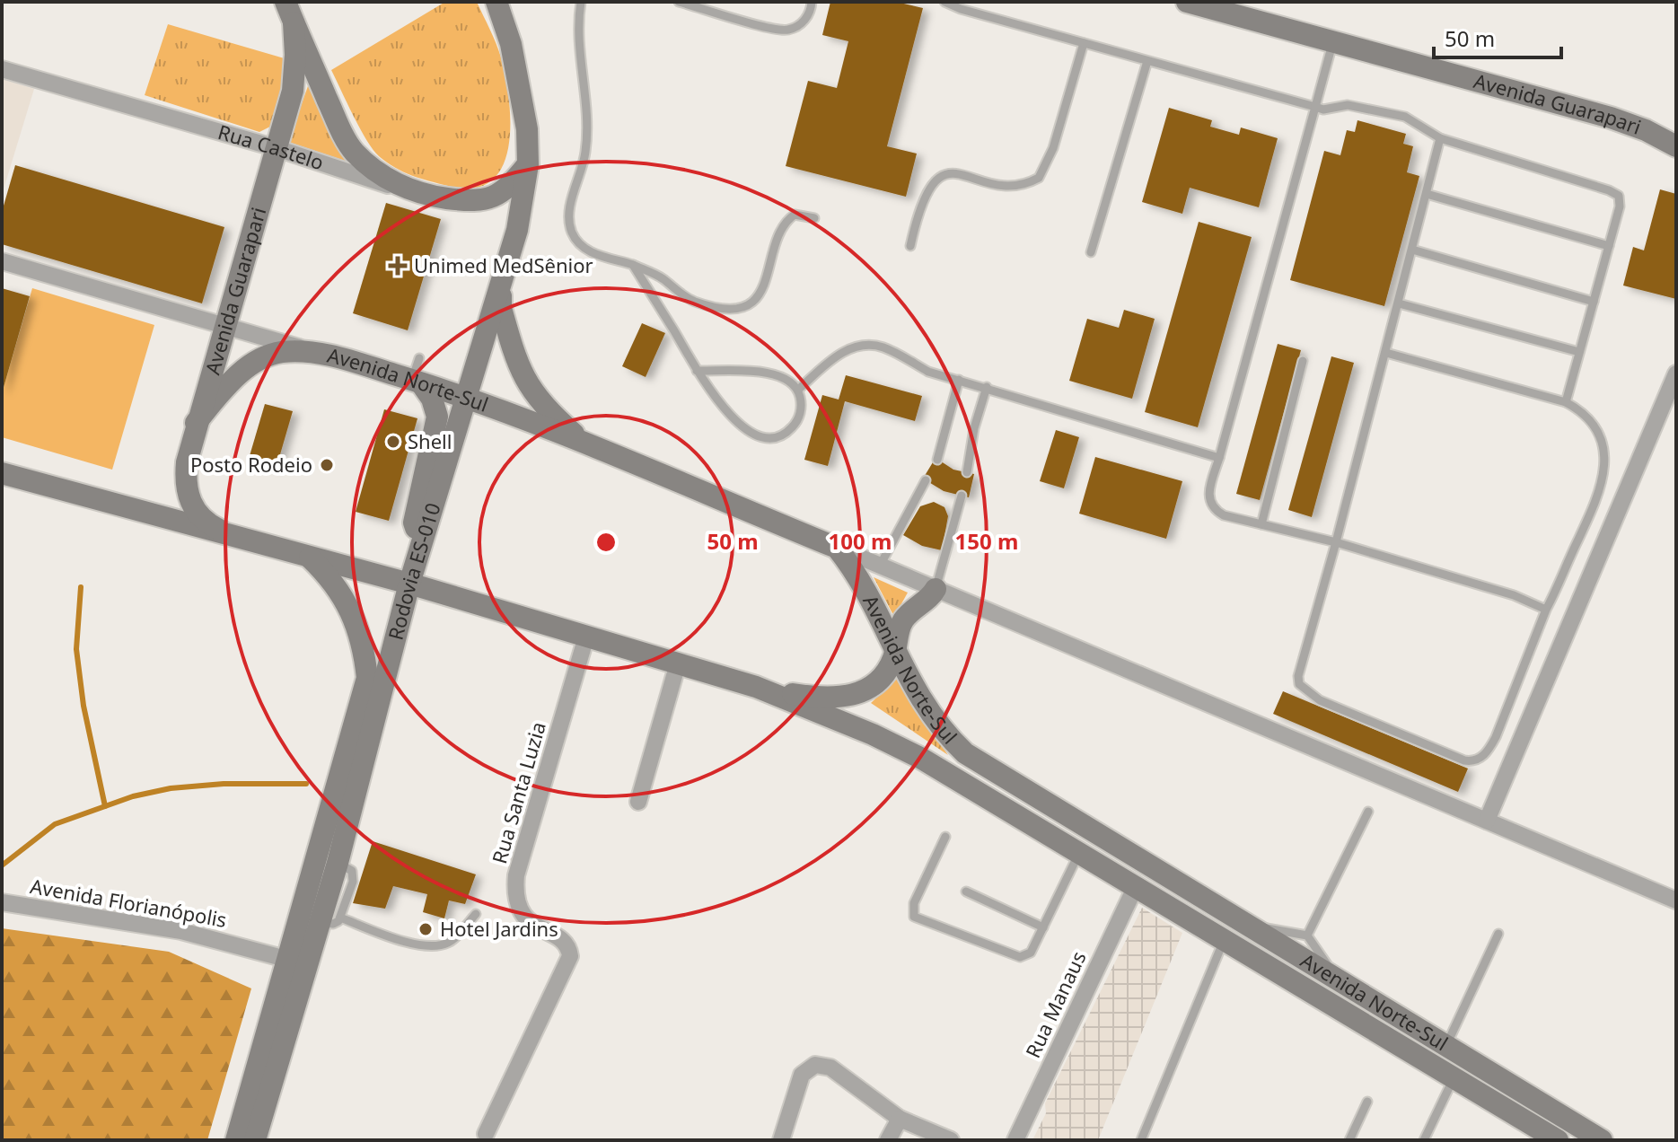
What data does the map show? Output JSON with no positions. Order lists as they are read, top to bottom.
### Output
{
  "streets": {
    "main road": [
      "Avenida Guarapari",
      "Rua Castelo",
      "Avenida Norte-Sul",
      "Rodovia ES-010"
    ],
    "street": ["Rua Santa Luzia", "Avenida Florianópolis", "Rua Manaus"]
  },
  "crossings": [
    ["Avenida Guarapari", "Rua Castelo"],
    ["Avenida Guarapari", "Avenida Norte-Sul"],
    ["Avenida Guarapari", "Rodovia ES-010"],
    ["Rua Castelo", "Rodovia ES-010"],
    ["Avenida Norte-Sul", "Rodovia ES-010"],
    ["Avenida Norte-Sul", "Rua Santa Luzia"],
    ["Avenida Norte-Sul", "Rua Manaus"],
    ["Rodovia ES-010", "Avenida Florianópolis"]
  ],
  "places": {
    "health": ["Unimed MedSênior"],
    "other": ["Shell", "Posto Rodeio", "Hotel Jardins"]
  },
  "scale_bar": "50 m",
  "rings": ["50 m", "100 m", "150 m"]
}
